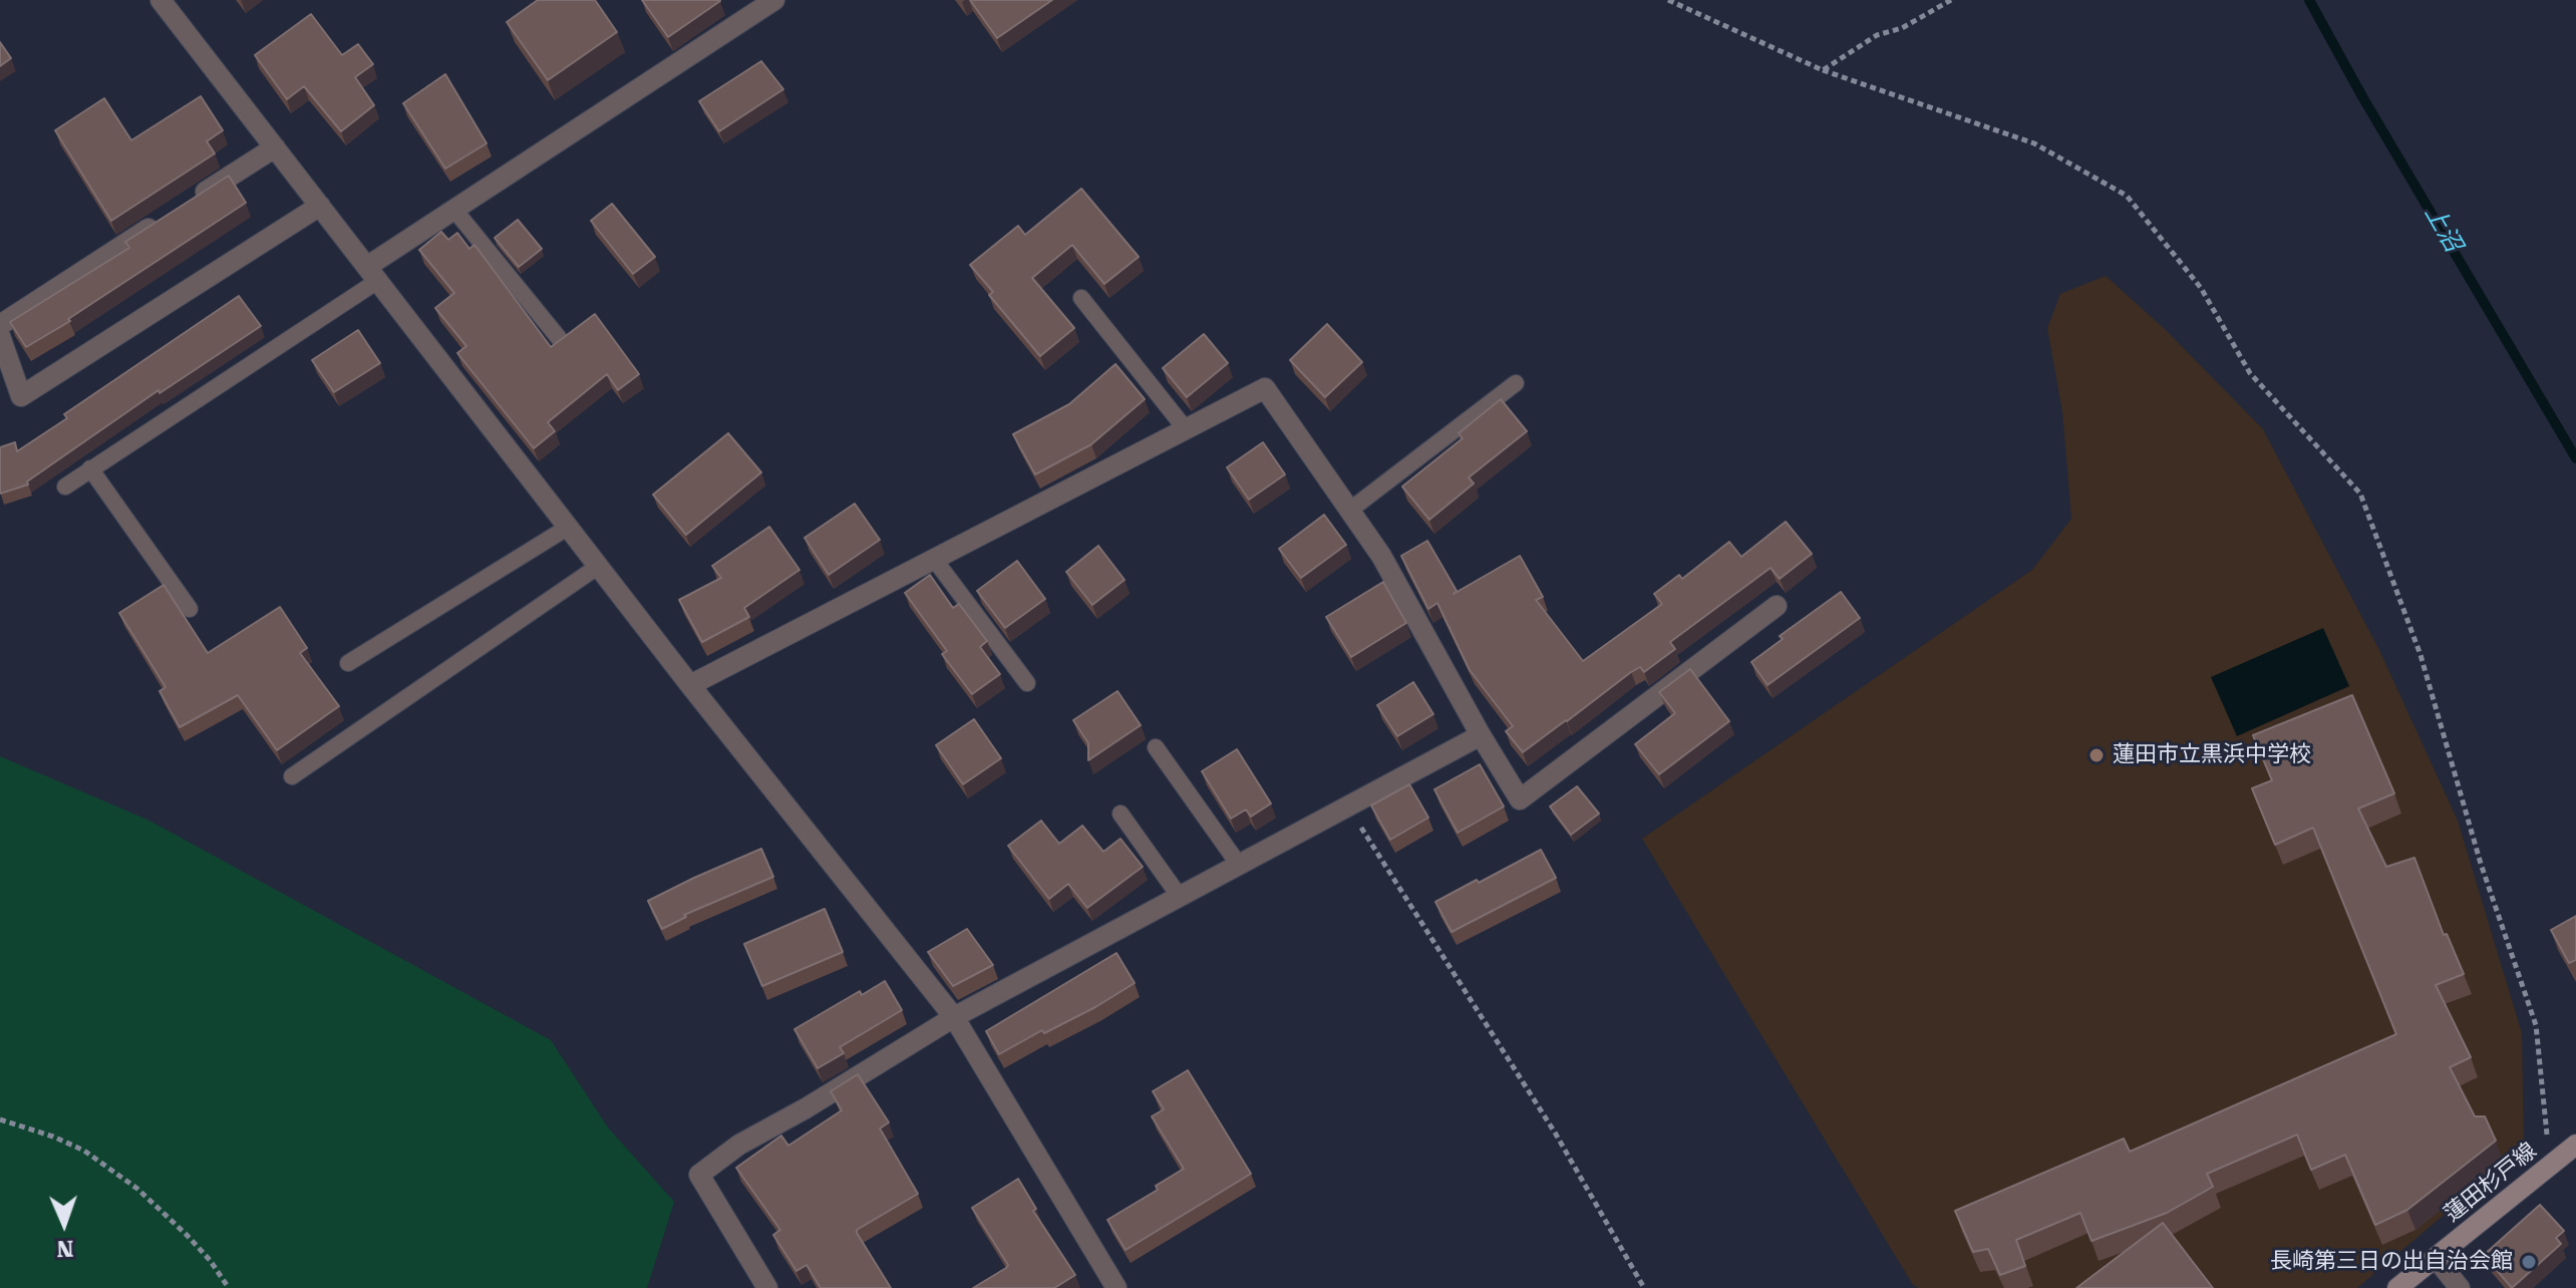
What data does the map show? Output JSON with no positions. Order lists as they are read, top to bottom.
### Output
{
  "streets": {
    "main road": ["蓮田杉戸線"]
  },
  "water": ["上沼"],
  "places": ["蓮田市立黒浜中学校", "長崎第三日の出自治会館"],
  "north": "bottom"
}
